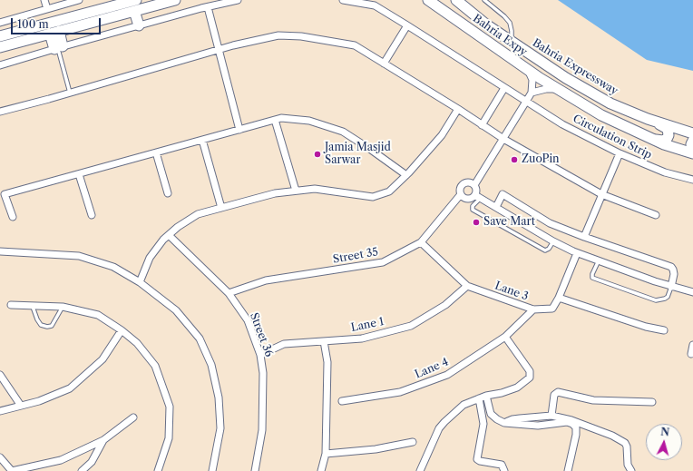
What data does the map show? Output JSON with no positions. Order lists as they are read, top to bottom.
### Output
{
  "streets": {
    "main road": ["Bahria Expy", "Bahria Expressway"],
    "street": [
      "Circulation Strip",
      "Street 35",
      "Lane 3",
      "Lane 1",
      "Street 36",
      "Lane 4"
    ]
  },
  "crossings": [
    ["Street 35", "Lane 3"],
    ["Street 35", "Street 36"],
    ["Lane 3", "Lane 1"],
    ["Lane 3", "Lane 4"],
    ["Lane 1", "Street 36"]
  ],
  "places": ["Jamia Masjid Sarwar", "ZuoPin", "Save Mart"],
  "scale_bar": "100 m",
  "north": "top"
}
